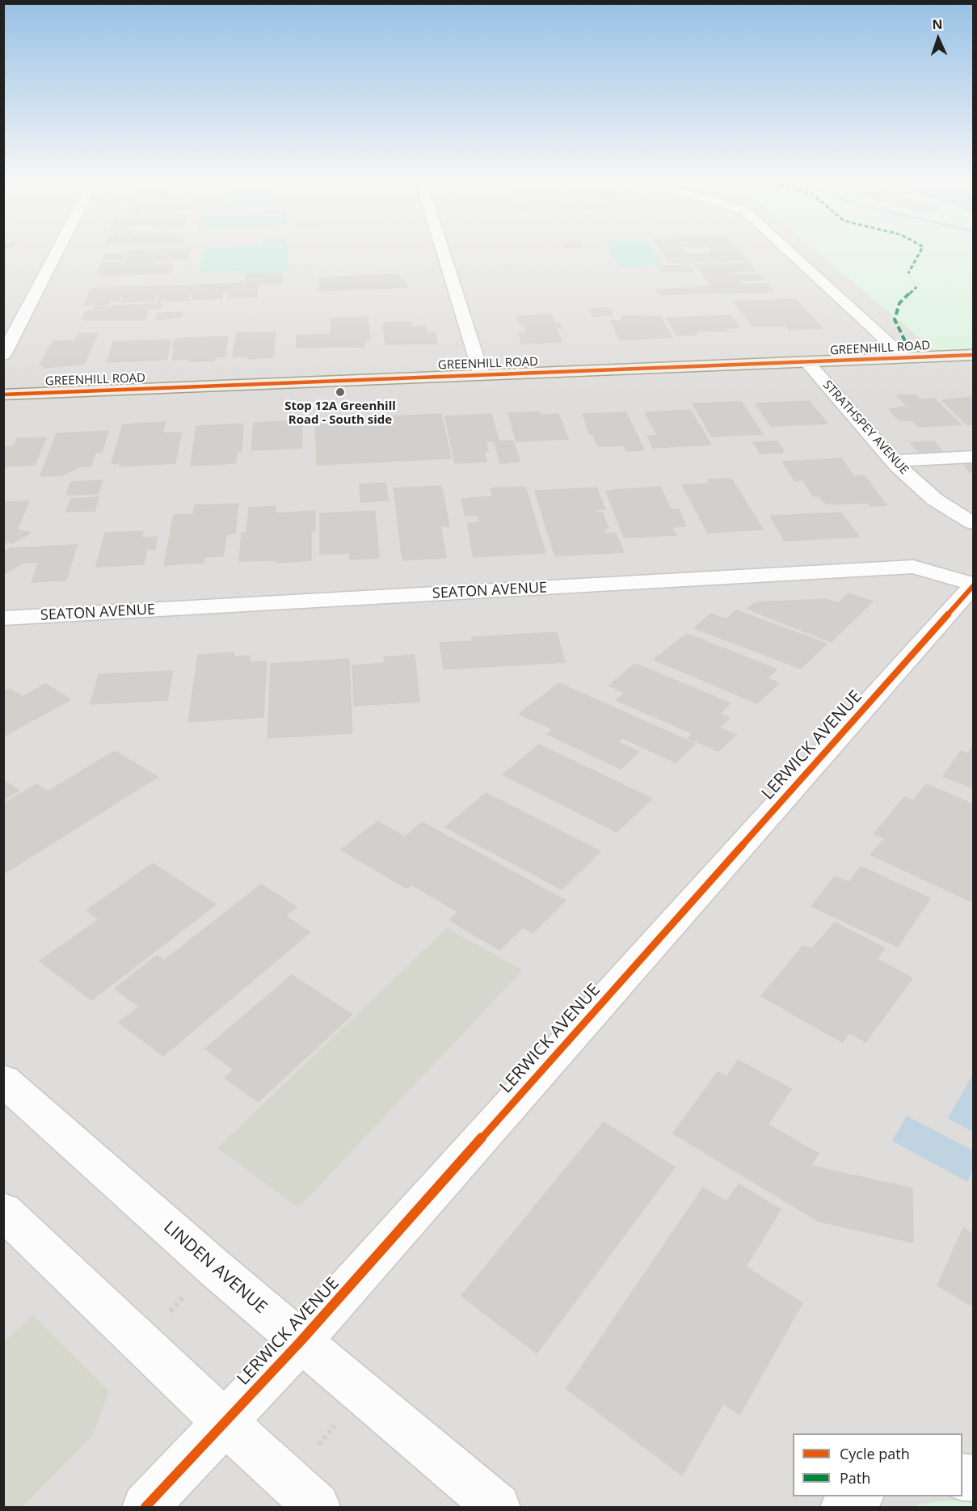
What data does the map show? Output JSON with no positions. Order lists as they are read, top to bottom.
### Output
{
  "streets": {
    "main road": ["GREENHILL ROAD"],
    "street": [
      "STRATHSPEY AVENUE",
      "SEATON AVENUE",
      "LERWICK AVENUE",
      "LINDEN AVENUE"
    ]
  },
  "crossings": [
    ["GREENHILL ROAD", "STRATHSPEY AVENUE"],
    ["SEATON AVENUE", "LERWICK AVENUE"],
    ["LERWICK AVENUE", "LINDEN AVENUE"]
  ],
  "places": ["Stop 12A Greenhill Road - South side"],
  "legend": ["Cycle path", "Path"],
  "north": "top"
}
